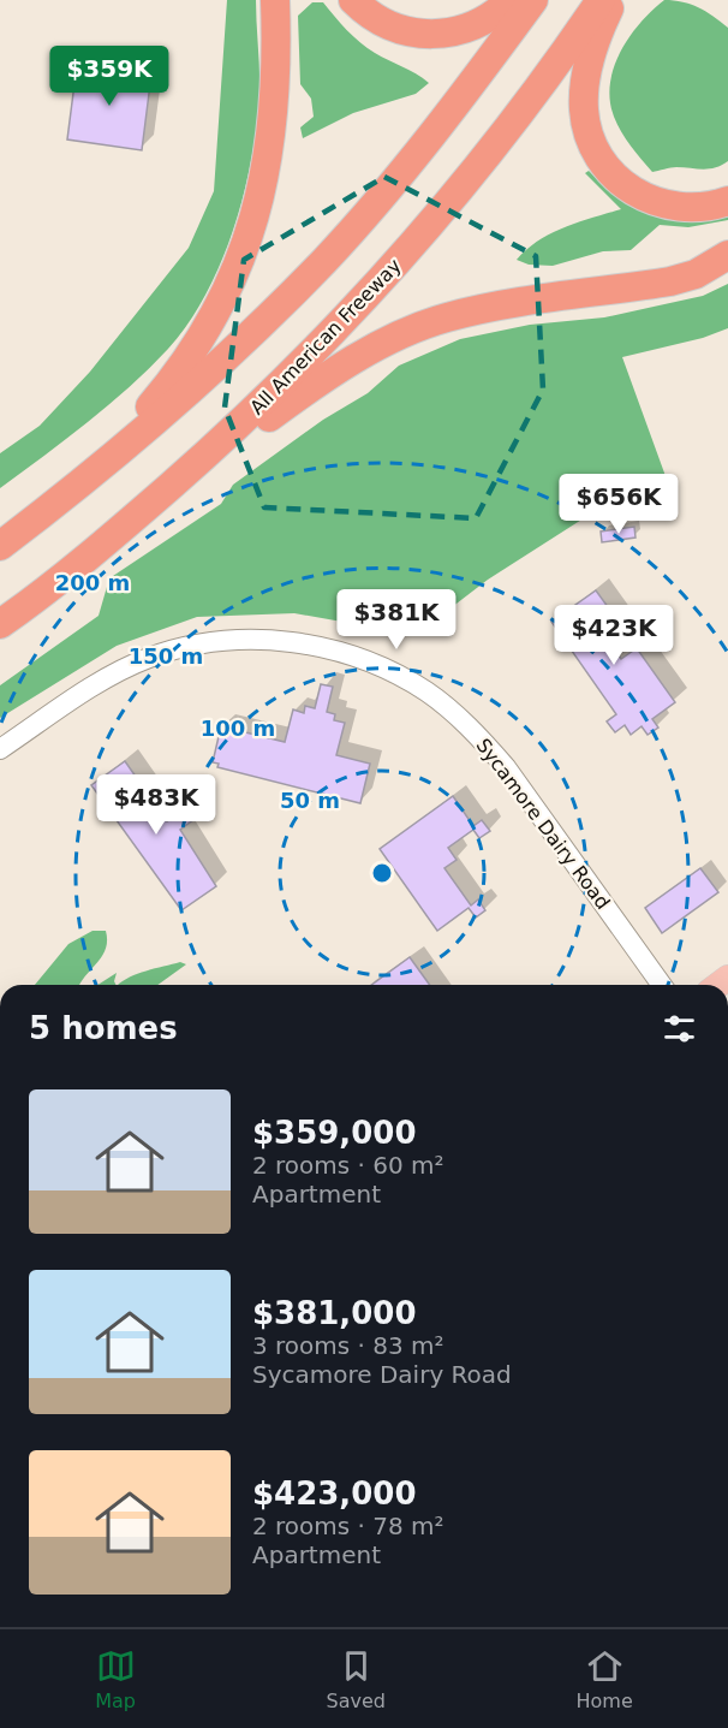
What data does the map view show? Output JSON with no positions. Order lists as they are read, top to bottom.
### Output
{
  "streets": {
    "highway": ["All American Freeway"],
    "street": ["Sycamore Dairy Road"]
  },
  "page": {
    "price": [
      "$359K",
      "$656K",
      "$381K",
      "$423K",
      "$483K"
    ],
    "heading": "5 homes",
    "list": [
      {
        "name": "$359,000",
        "note": "2 rooms · 60 m² · Apartment"
      },
      {
        "name": "$381,000",
        "note": "3 rooms · 83 m² · Sycamore Dairy Road"
      },
      {
        "name": "$423,000",
        "note": "2 rooms · 78 m² · Apartment"
      }
    ],
    "tabs": ["Map", "Saved", "Home"]
  },
  "rings": [
    "200 m",
    "150 m",
    "100 m",
    "50 m"
  ]
}
